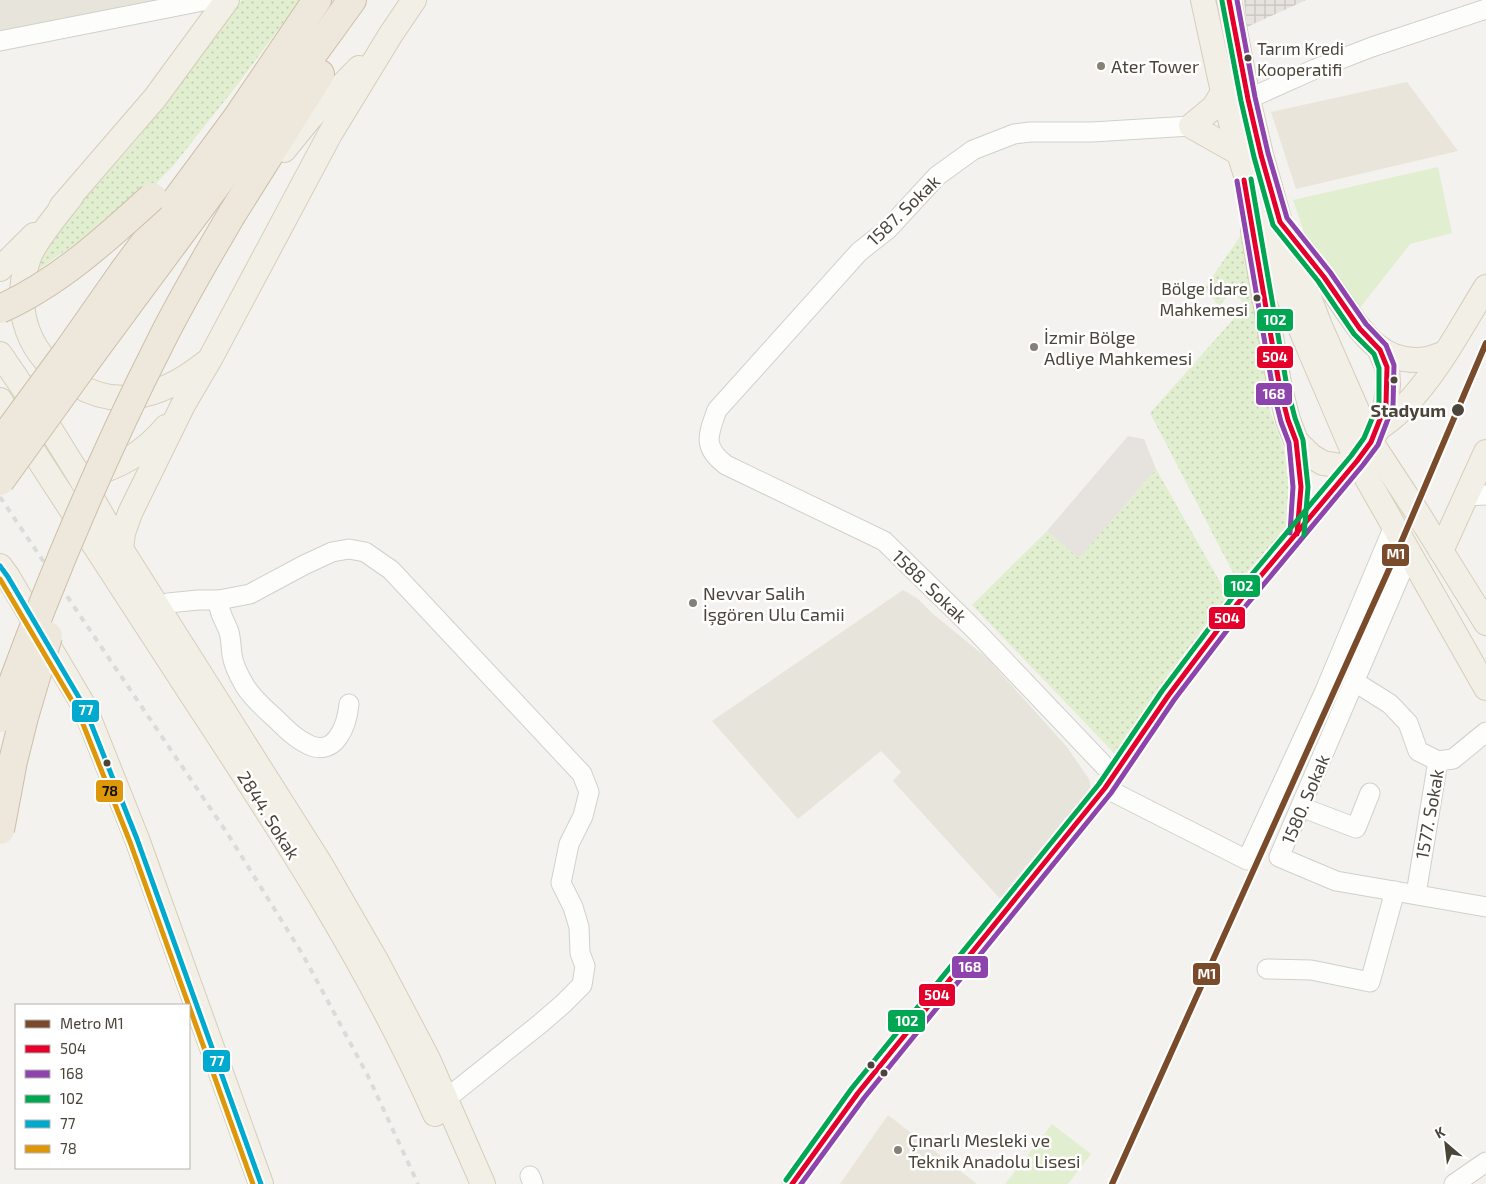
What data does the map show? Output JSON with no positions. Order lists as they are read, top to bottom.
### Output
{
  "streets": {
    "main road": ["2844. Sokak"],
    "street": [
      "1587. Sokak",
      "1588. Sokak",
      "1580. Sokak",
      "1577. Sokak"
    ]
  },
  "crossings": [
    ["1587. Sokak", "1588. Sokak"],
    ["1580. Sokak", "1577. Sokak"]
  ],
  "places": [
    "Tarım Kredi Kooperatifi",
    "Ater Tower",
    "Bölge İdare Mahkemesi",
    "İzmir Bölge Adliye Mahkemesi",
    "Stadyum",
    "Nevvar Salih İşgören Ulu Camii",
    "Çınarlı Mesleki ve Teknik Anadolu Lisesi"
  ],
  "lines": [
    "transit line 504",
    "transit line 168",
    "transit line 102",
    "metro line M1",
    "transit line 77",
    "transit line 78"
  ],
  "legend": [
    "Metro M1",
    "504",
    "168",
    "102",
    "77",
    "78"
  ],
  "north": "top left"
}
